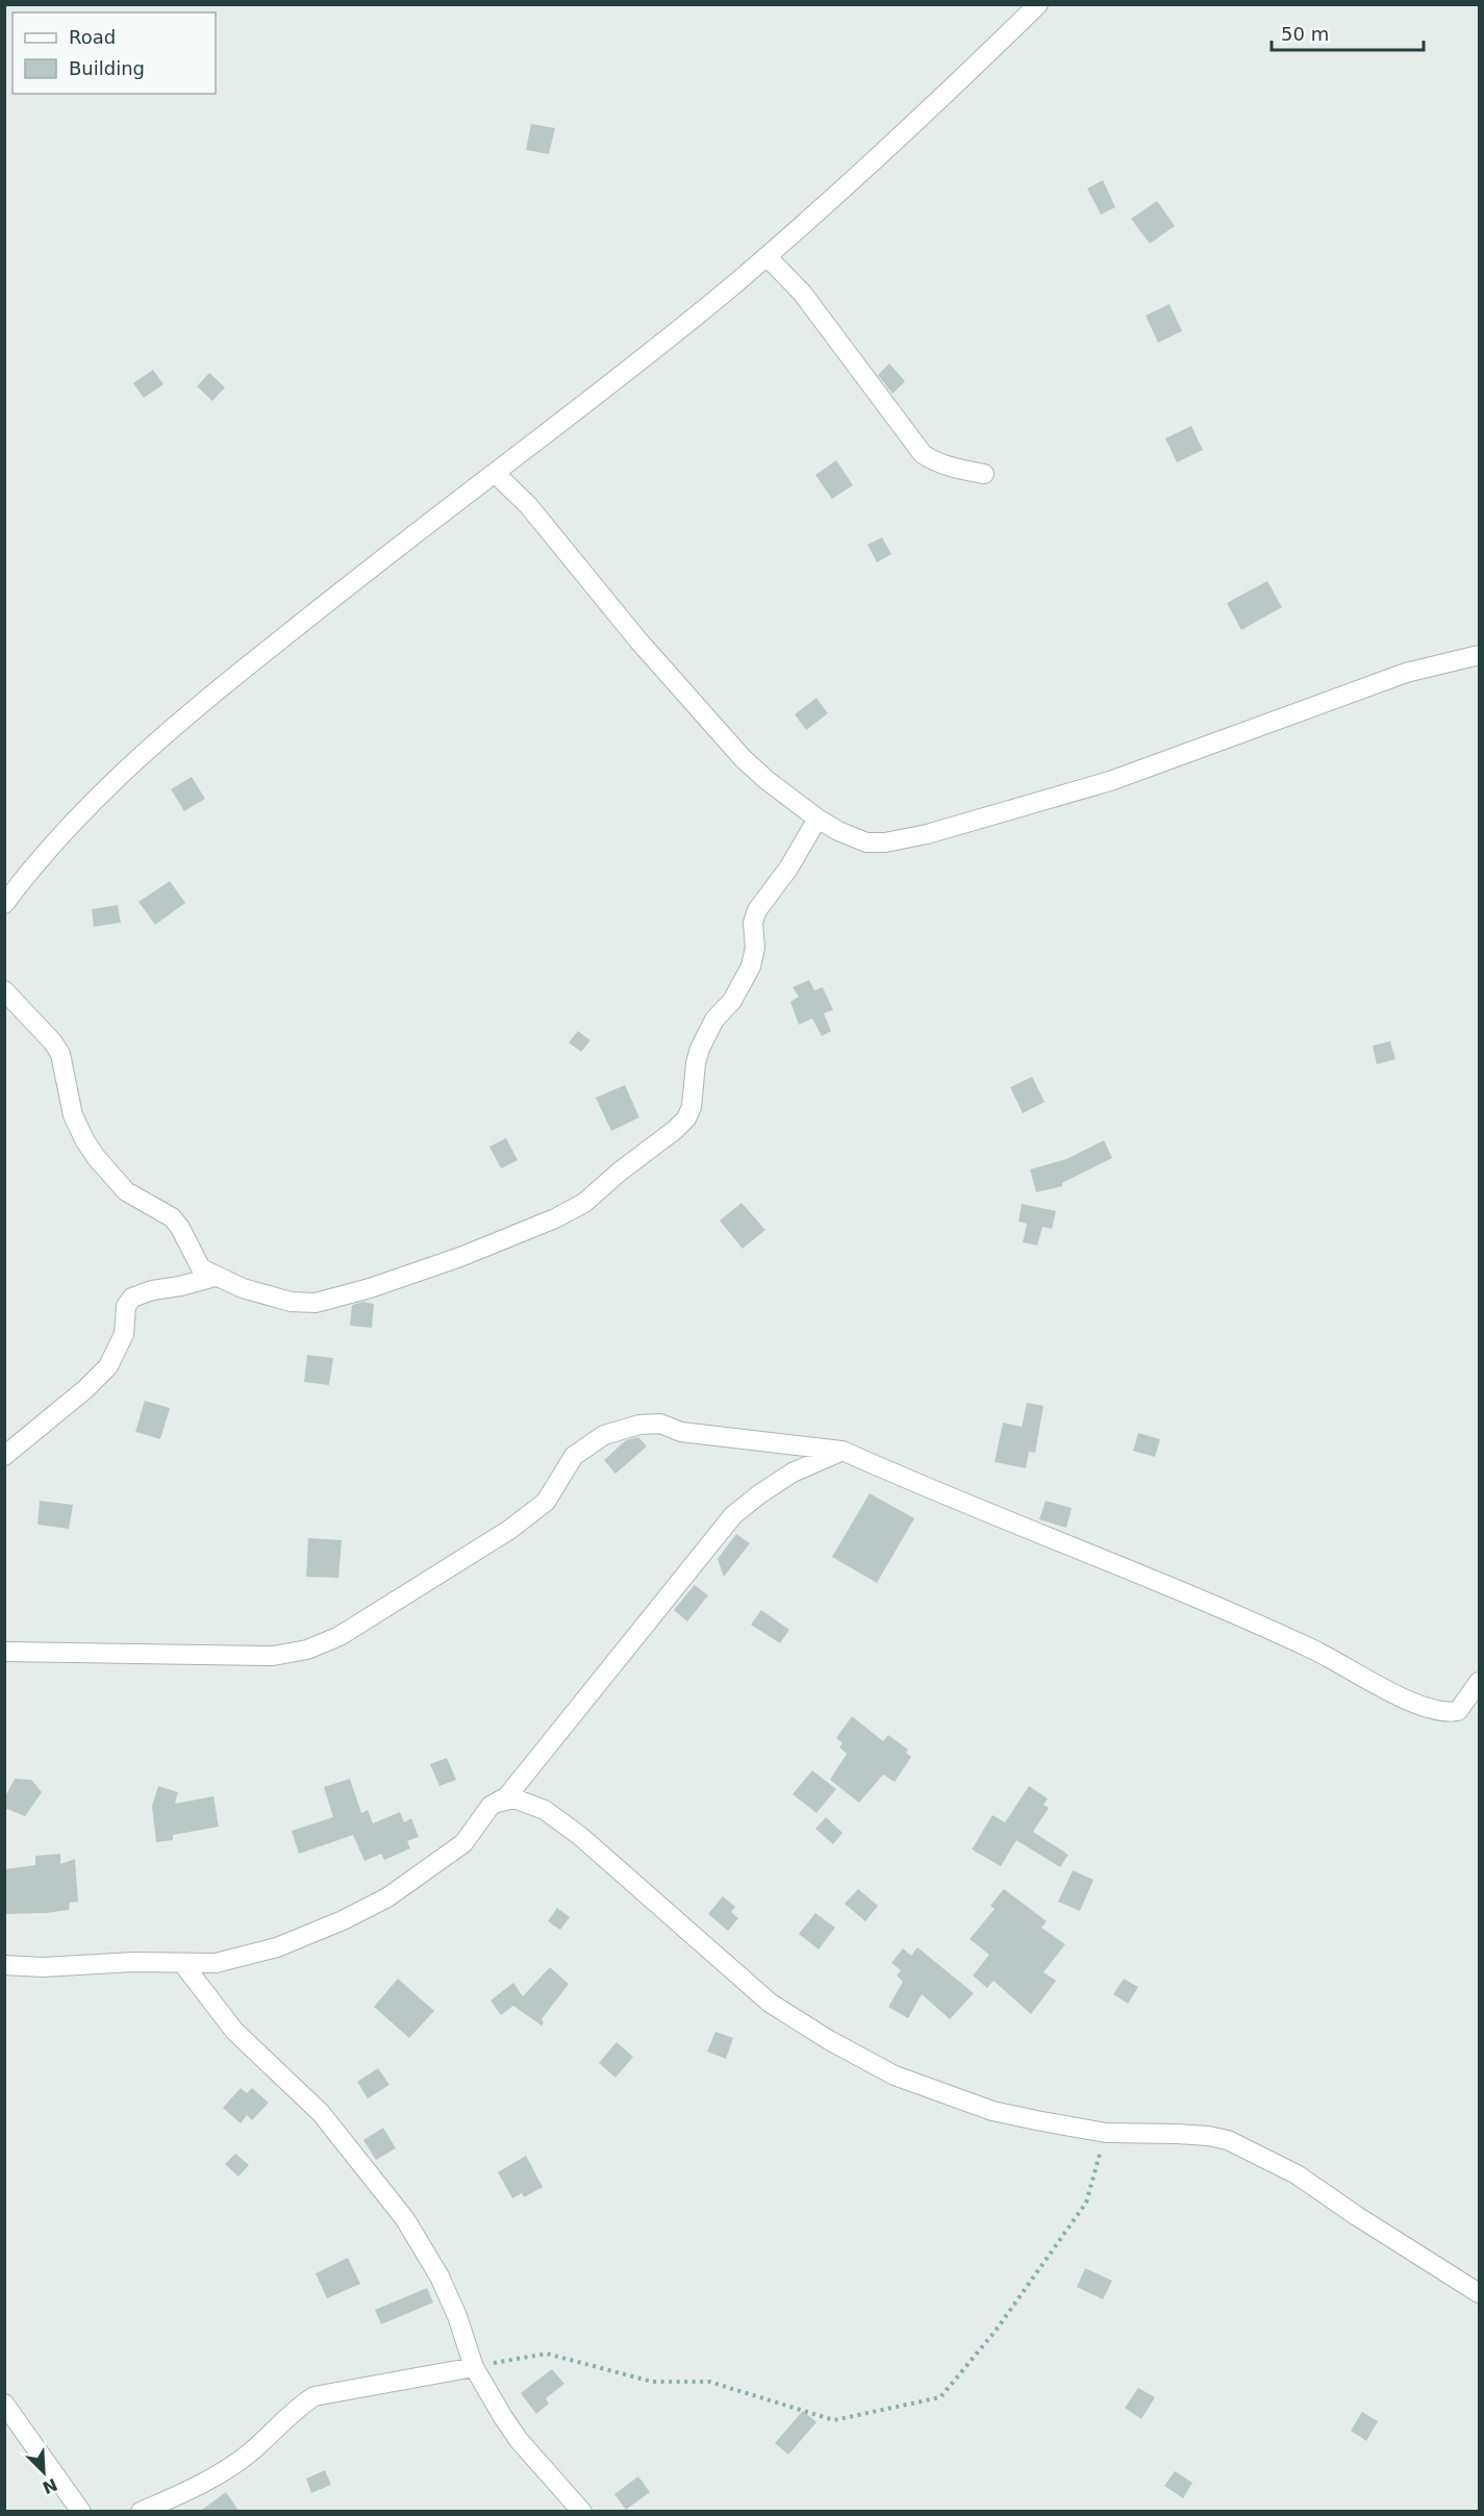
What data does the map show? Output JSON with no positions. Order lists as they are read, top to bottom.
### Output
{
  "legend": ["Road", "Building"],
  "scale_bar": "50 m",
  "north": "bottom right"
}
